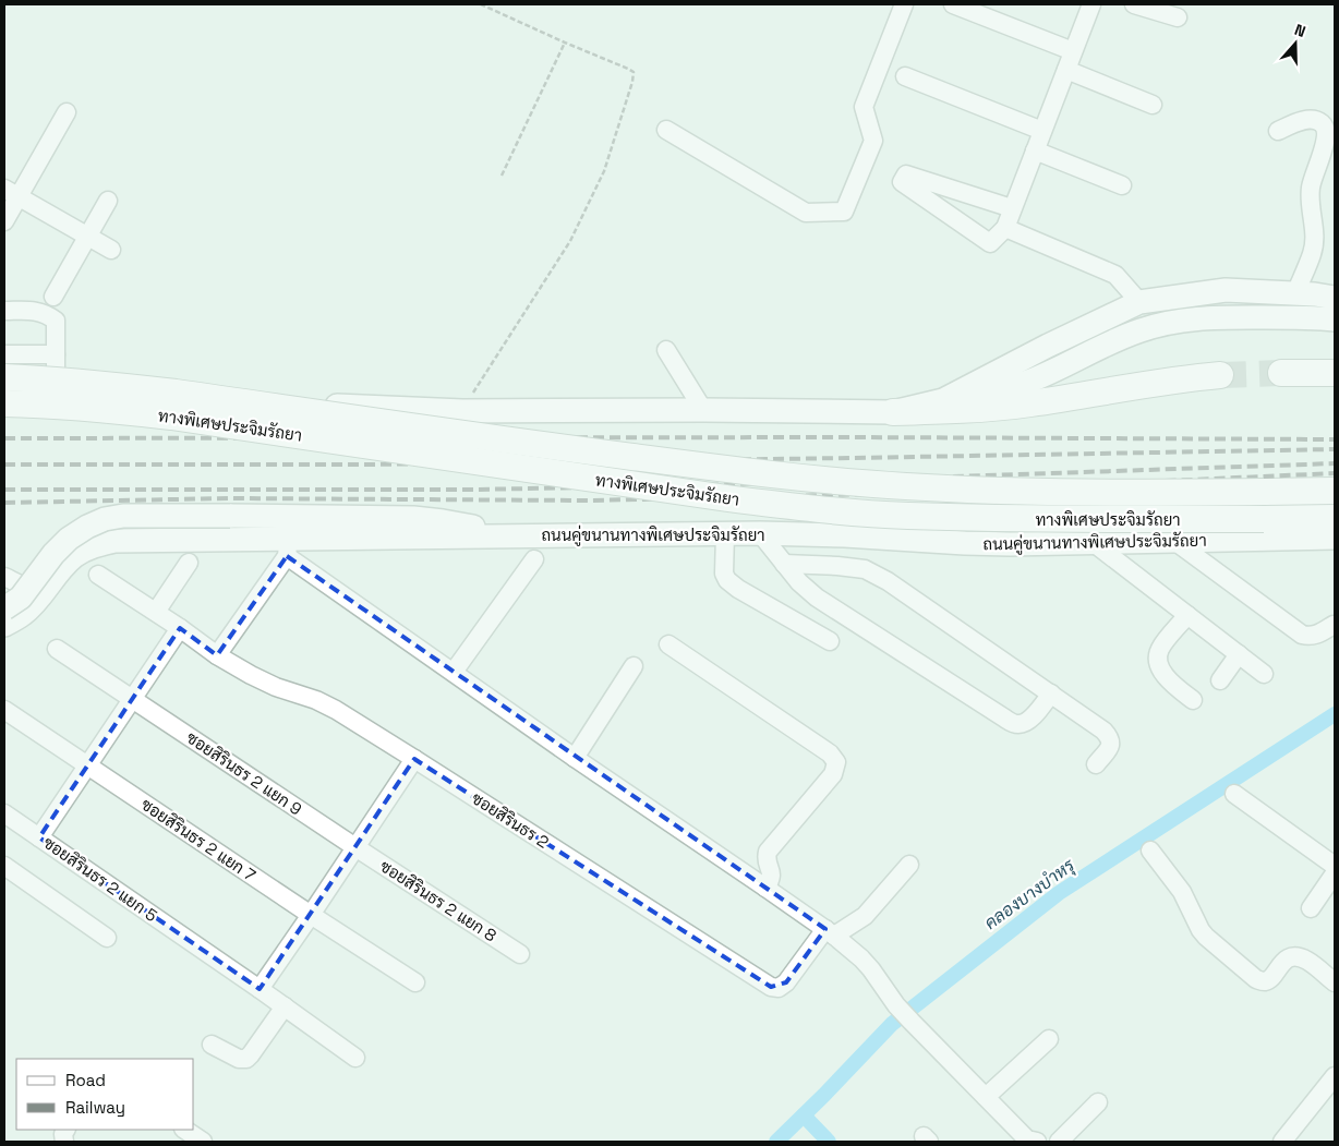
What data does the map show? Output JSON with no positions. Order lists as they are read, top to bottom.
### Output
{
  "streets": {
    "highway": ["ทางพิเศษประจิมรัถยา"],
    "main road": ["ถนนคู่ขนานทางพิเศษประจิมรัถยา"],
    "street": [
      "ซอยสิรินธร 2 แยก 9",
      "ซอยสิรินธร 2",
      "ซอยสิรินธร 2 แยก 7",
      "ซอยสิรินธร 2 แยก 5",
      "ซอยสิรินธร 2 แยก 8"
    ]
  },
  "crossings": [
    ["ซอยสิรินธร 2 แยก 9", "ซอยสิรินธร 2 แยก 5"],
    ["ซอยสิรินธร 2 แยก 9", "ซอยสิรินธร 2 แยก 8"],
    ["ซอยสิรินธร 2", "ซอยสิรินธร 2 แยก 5"],
    ["ซอยสิรินธร 2 แยก 7", "ซอยสิรินธร 2 แยก 5"]
  ],
  "water": ["คลองบางบำหรุ"],
  "legend": ["Road", "Railway"],
  "north": "top"
}
